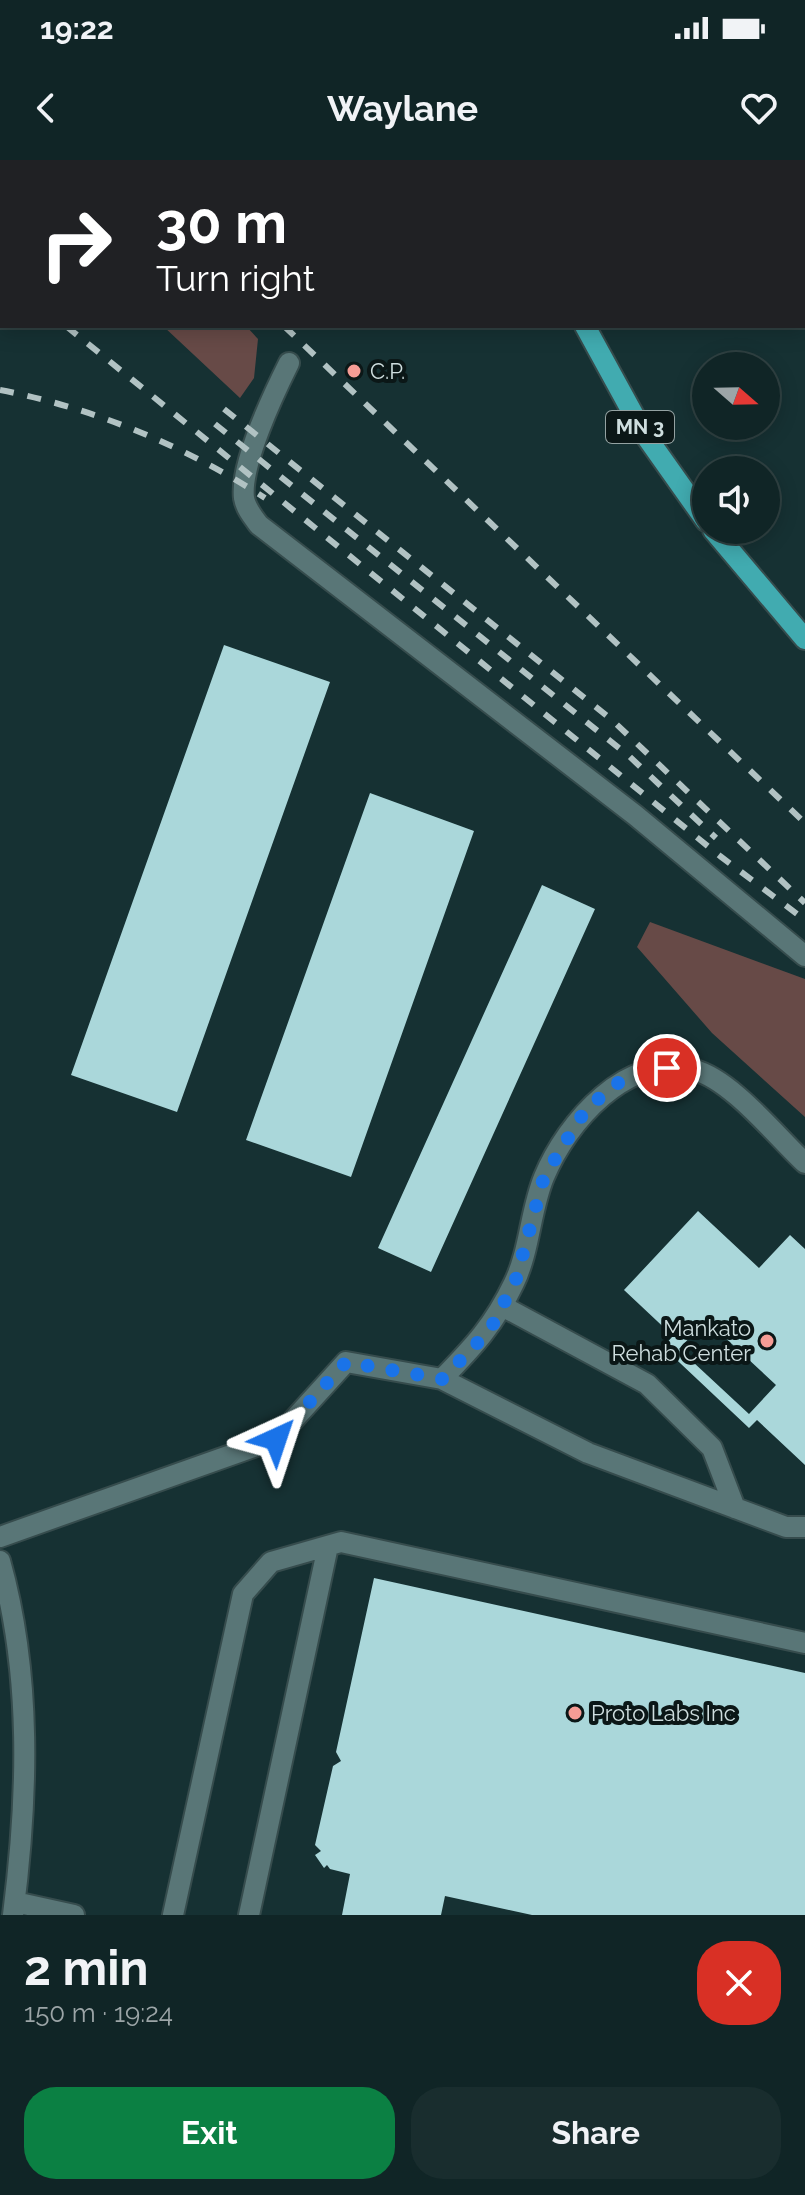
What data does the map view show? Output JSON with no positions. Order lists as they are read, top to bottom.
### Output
{
  "streets": {
    "main road": ["MN 3"]
  },
  "places": ["C.P.", "Mankato Rehab Center", "Proto Labs Inc"],
  "north": "right",
  "page": {
    "status": "19:22",
    "header": "Waylane",
    "turn": ["30 m", "Turn right"],
    "heading": ["2 min", "150 m · 19:24"],
    "buttons": ["Exit", "Share"]
  }
}
